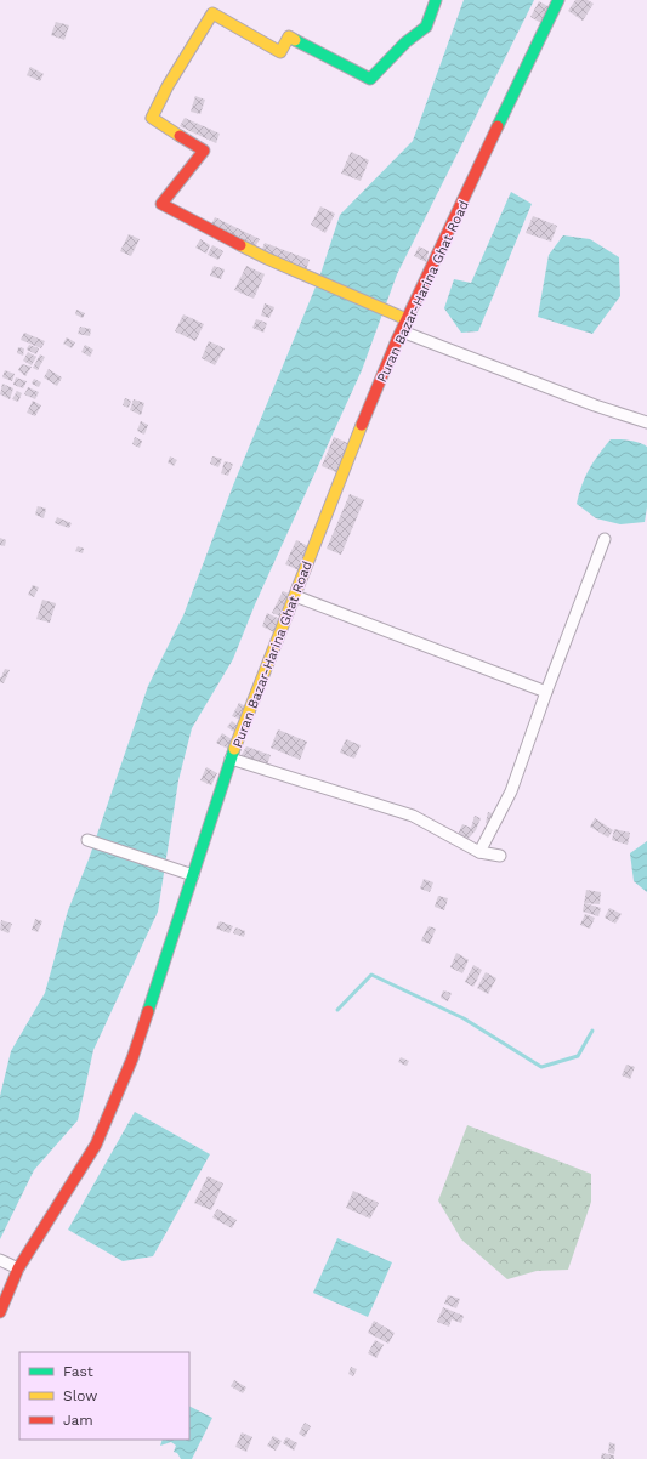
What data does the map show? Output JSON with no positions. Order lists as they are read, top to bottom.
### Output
{
  "streets": {
    "main road": ["Puran Bazar-Harina Ghat Road"]
  },
  "legend": ["Fast", "Slow", "Jam"]
}
